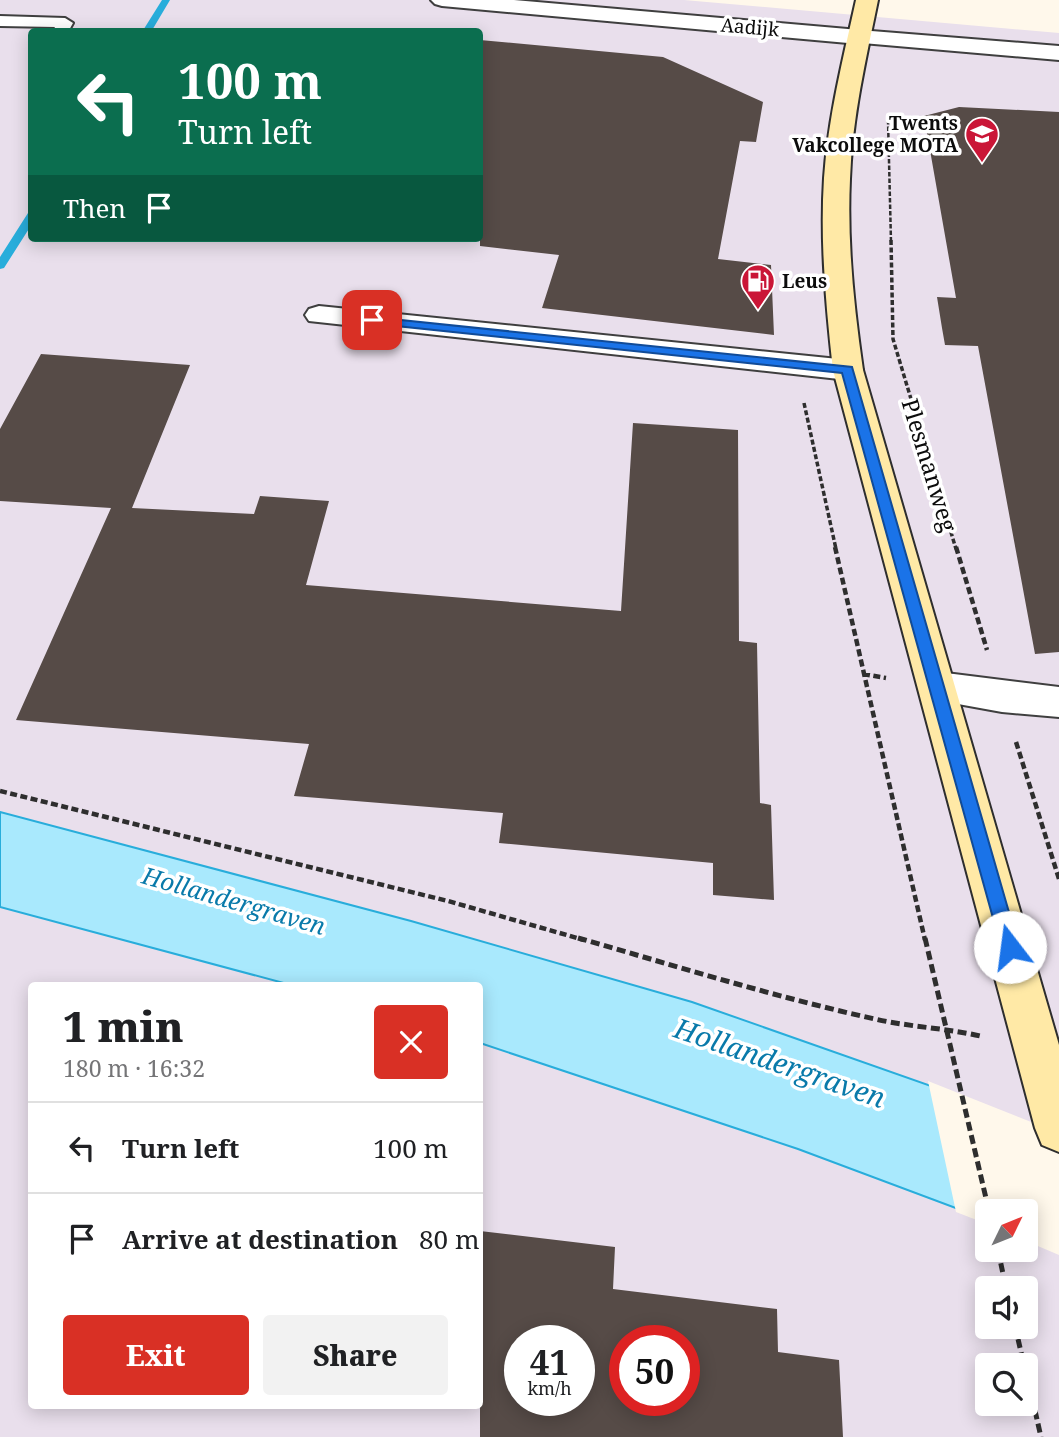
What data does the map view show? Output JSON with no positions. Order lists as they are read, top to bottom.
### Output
{
  "streets": {
    "street": ["Aadijk"],
    "path": ["Plesmanweg"]
  },
  "water": ["Hollandergraven"],
  "places": {
    "school or university": ["Twents Vakcollege MOTA"],
    "fuel station": ["Leus"]
  },
  "north": "top right",
  "page": {
    "turn": ["100 m", "Turn left"],
    "then": "Then",
    "heading": ["1 min", "180 m · 16:32"],
    "list": [
      {
        "name": "Turn left",
        "value": "100 m"
      },
      {
        "name": "Arrive at destination",
        "value": "80 m"
      }
    ],
    "buttons": ["Exit", "Share"],
    "speed": "41 km/h",
    "limit": "50"
  }
}
